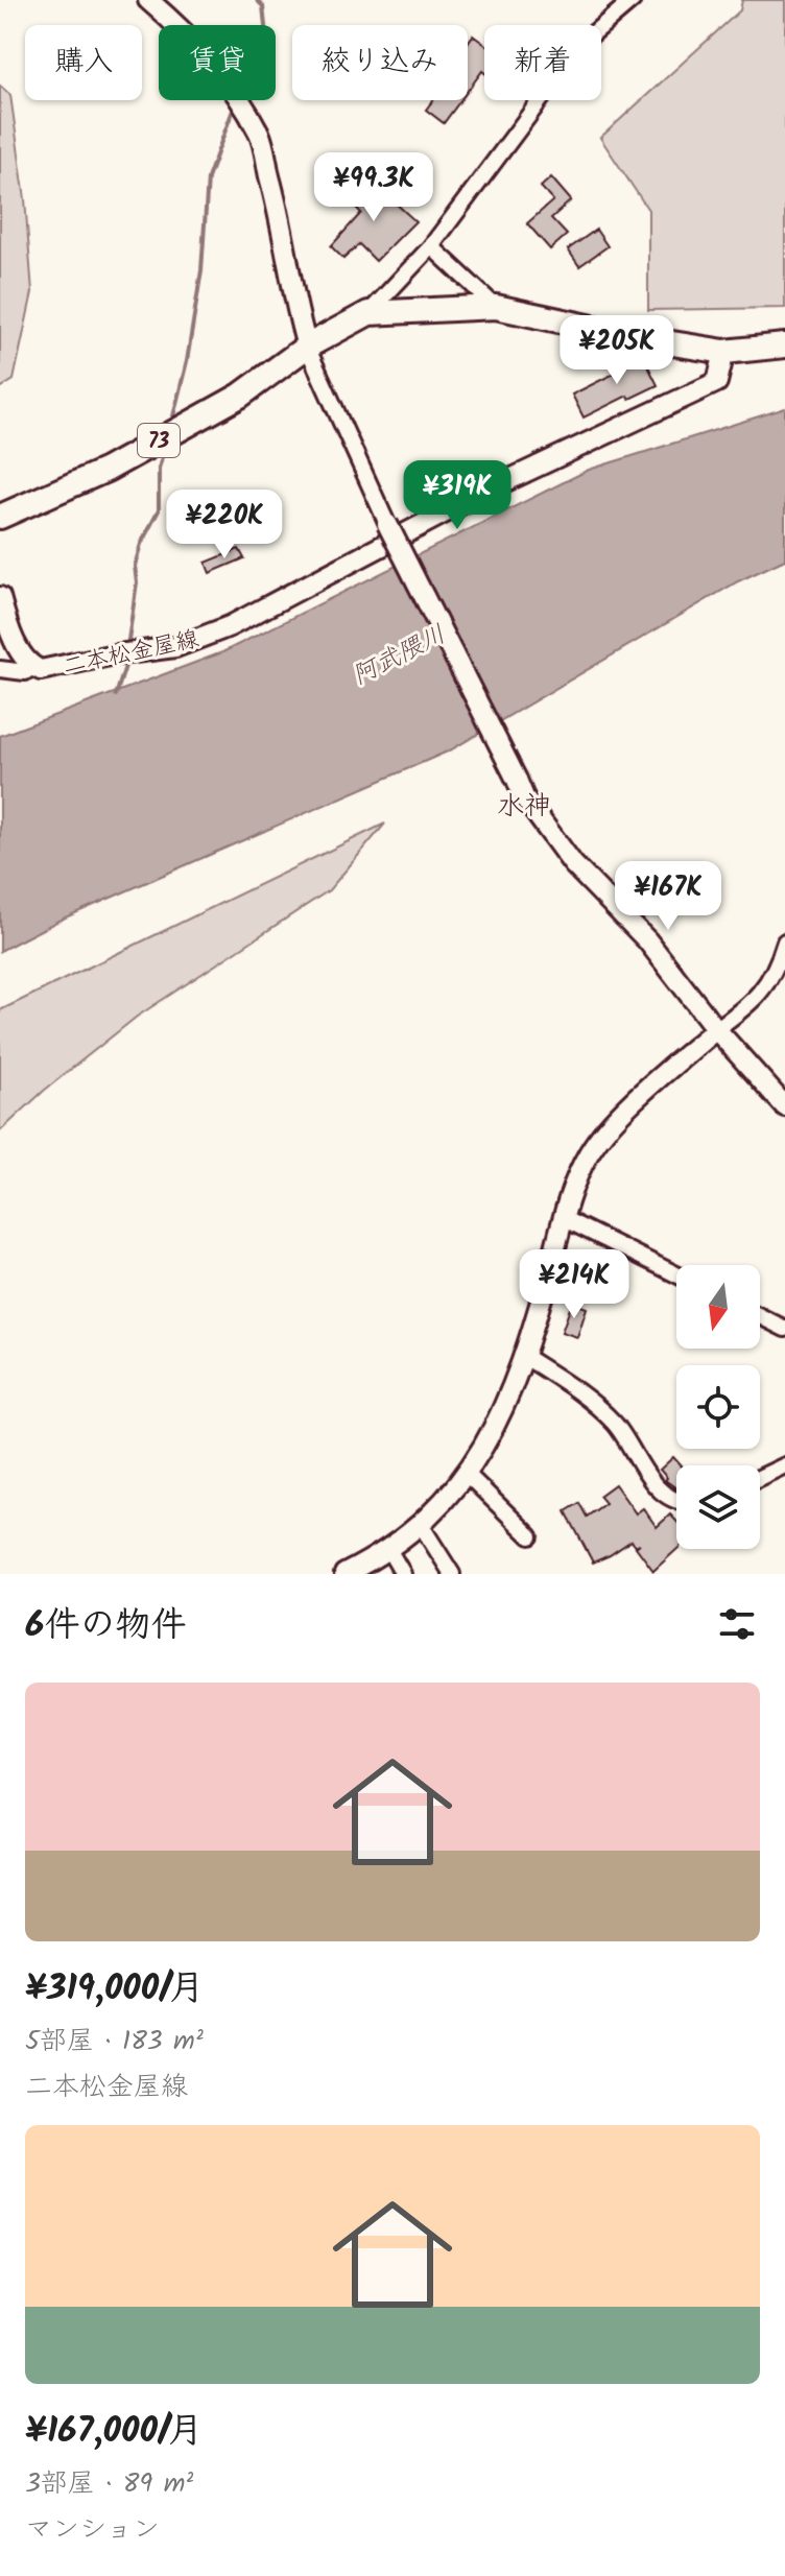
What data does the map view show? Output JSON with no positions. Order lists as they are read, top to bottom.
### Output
{
  "streets": {
    "main road": ["73"],
    "street": ["二本松金屋線"]
  },
  "crossings": [
    ["73", "二本松金屋線"]
  ],
  "districts": ["水神"],
  "water": ["阿武隈川"],
  "north": "bottom",
  "page": {
    "chip": [
      "購入",
      "賃貸",
      "絞り込み",
      "新着"
    ],
    "price": [
      "¥99.3K",
      "¥205K",
      "¥319K",
      "¥220K",
      "¥167K",
      "¥214K"
    ],
    "heading": "6件の物件",
    "list": [
      {
        "name": "¥319,000/月",
        "note": "5部屋 · 183 m² · 二本松金屋線"
      },
      {
        "name": "¥167,000/月",
        "note": "3部屋 · 89 m² · マンション"
      }
    ]
  }
}
